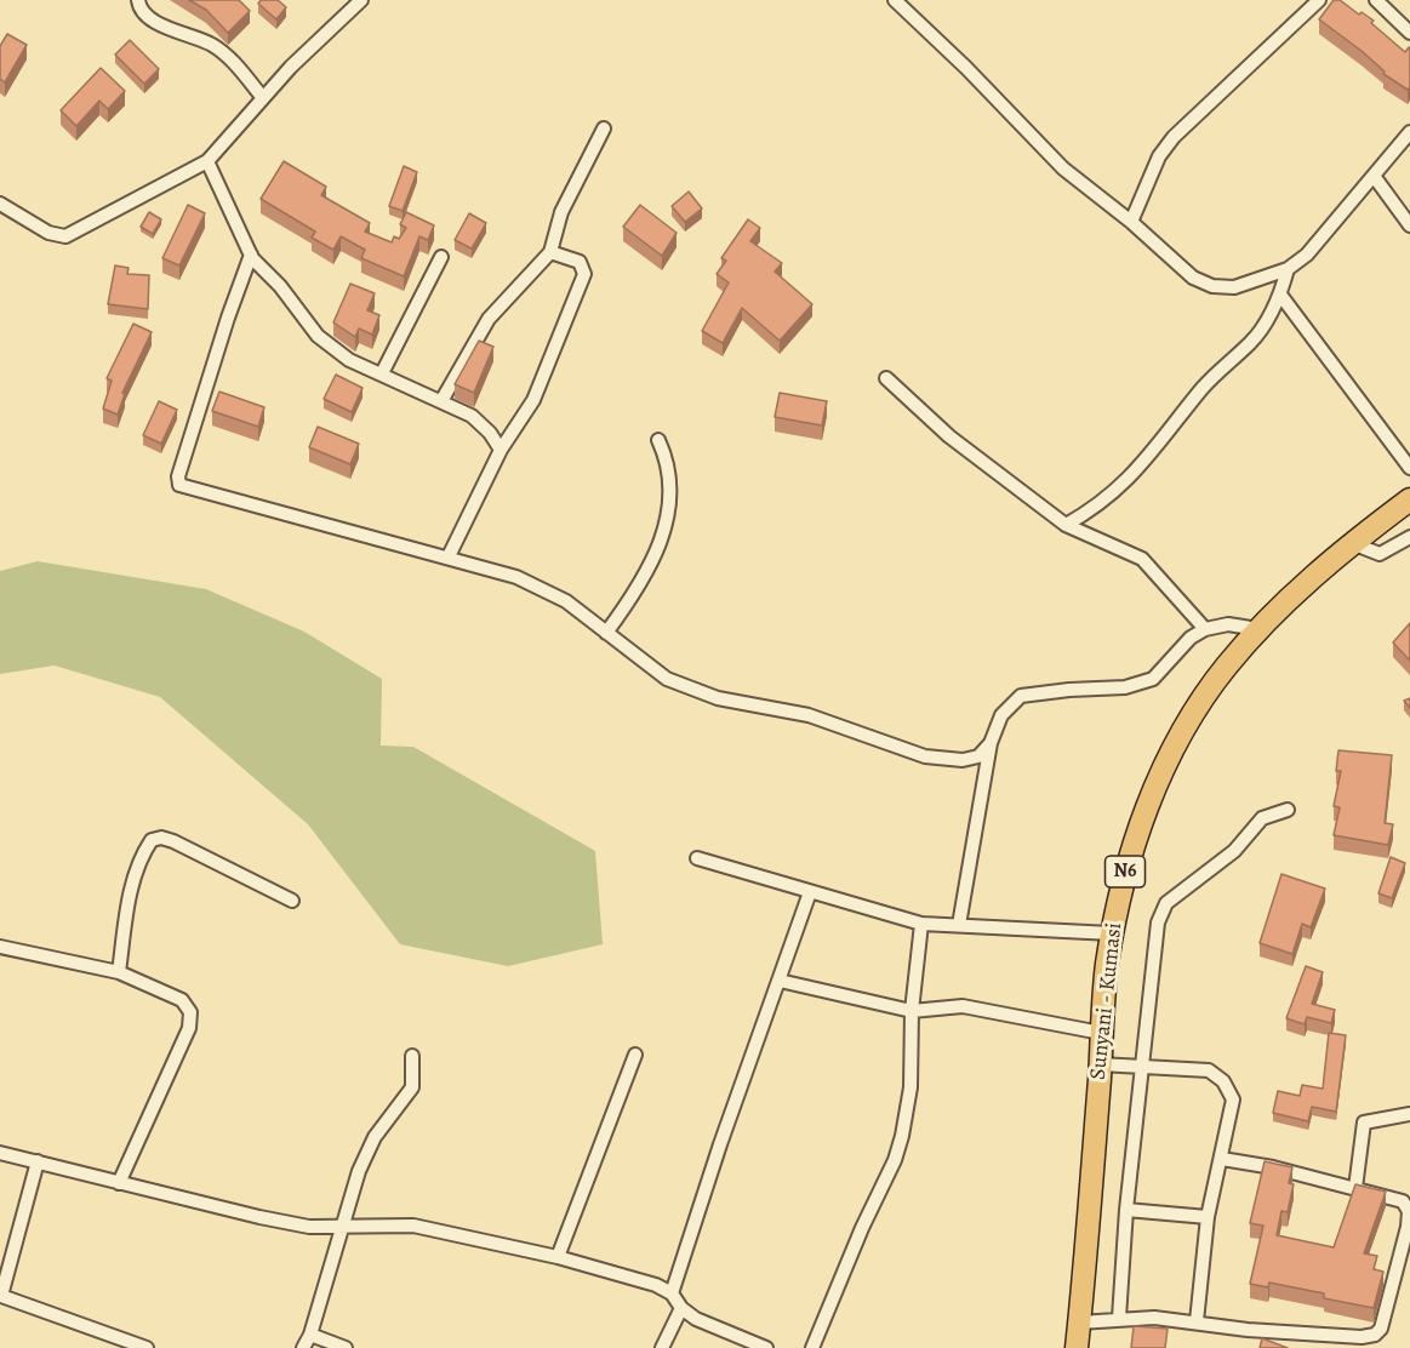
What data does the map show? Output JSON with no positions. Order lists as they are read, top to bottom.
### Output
{
  "streets": {
    "main road": ["N6", "Sunyani - Kumasi"]
  }
}
